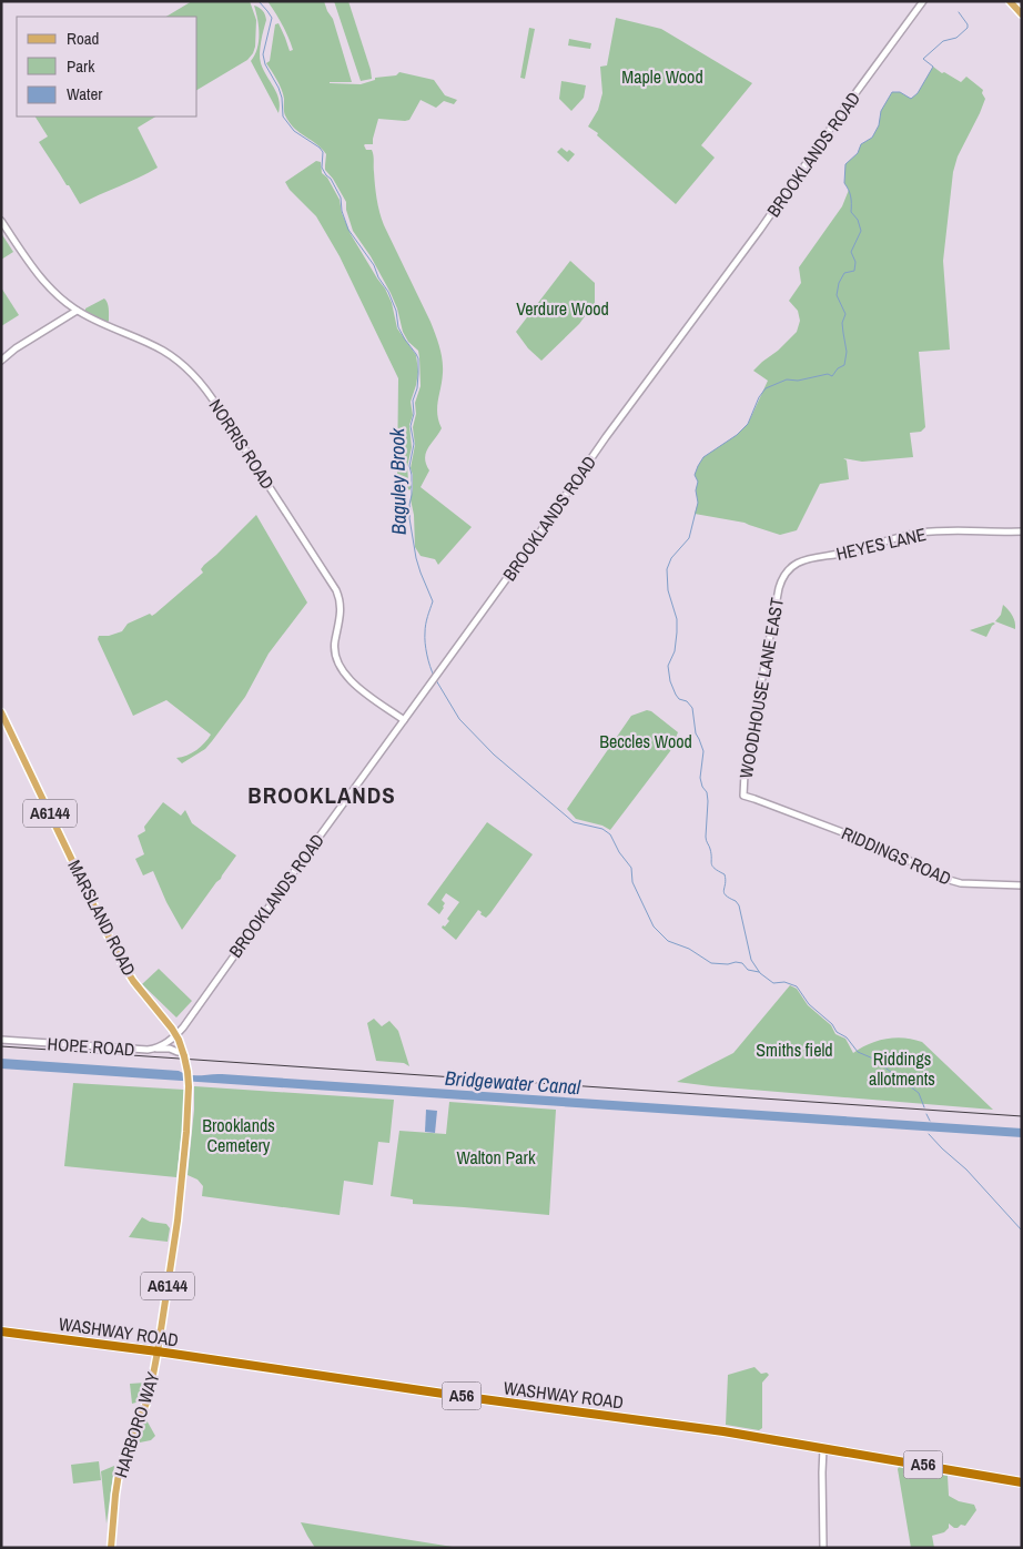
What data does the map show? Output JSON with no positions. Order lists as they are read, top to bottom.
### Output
{
  "streets": {
    "highway": ["WASHWAY ROAD", "A56"],
    "main road": ["A6144", "MARSLAND ROAD", "HARBORO WAY"],
    "street": [
      "BROOKLANDS ROAD",
      "NORRIS ROAD",
      "HEYES LANE",
      "WOODHOUSE LANE EAST",
      "RIDDINGS ROAD",
      "HOPE ROAD"
    ]
  },
  "crossings": [
    ["BROOKLANDS ROAD", "NORRIS ROAD"],
    ["BROOKLANDS ROAD", "MARSLAND ROAD"],
    ["BROOKLANDS ROAD", "HOPE ROAD"],
    ["HEYES LANE", "WOODHOUSE LANE EAST"],
    ["WOODHOUSE LANE EAST", "RIDDINGS ROAD"],
    ["MARSLAND ROAD", "HOPE ROAD"],
    ["MARSLAND ROAD", "WASHWAY ROAD"],
    ["MARSLAND ROAD", "HARBORO WAY"],
    ["WASHWAY ROAD", "HARBORO WAY"]
  ],
  "districts": ["BROOKLANDS"],
  "water": ["Baguley Brook", "Bridgewater Canal"],
  "parks": [
    "Maple Wood",
    "Verdure Wood",
    "Beccles Wood",
    "Smiths field",
    "Riddings allotments",
    "Brooklands Cemetery",
    "Walton Park"
  ],
  "legend": ["Road", "Park", "Water"]
}
